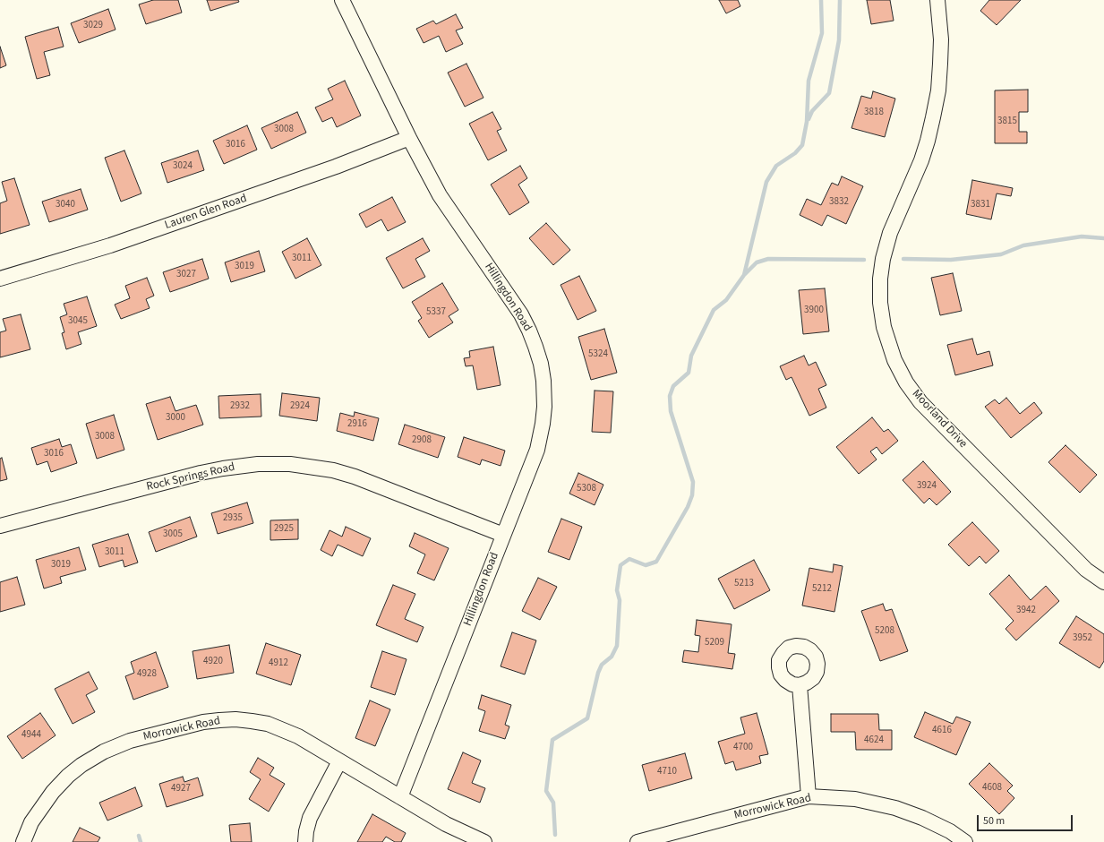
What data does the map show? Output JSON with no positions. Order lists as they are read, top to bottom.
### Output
{
  "streets": {
    "street": [
      "Lauren Glen Road",
      "Hillingdon Road",
      "Moorland Drive",
      "Rock Springs Road",
      "Morrowick Road"
    ]
  },
  "crossings": [
    ["Lauren Glen Road", "Hillingdon Road"],
    ["Hillingdon Road", "Rock Springs Road"],
    ["Hillingdon Road", "Morrowick Road"]
  ],
  "house_numbers": [
    "3029",
    "3818",
    "3815",
    "3008",
    "3016",
    "3024",
    "3832",
    "3040",
    "3831",
    "3011",
    "3019",
    "3027",
    "3900",
    "5337",
    "3045",
    "5324",
    "2932",
    "2924",
    "3000",
    "2916",
    "3008",
    "2908",
    "3016",
    "3924",
    "5308",
    "2935",
    "2925",
    "3005",
    "3011",
    "3019",
    "5213",
    "5212",
    "3942",
    "5208",
    "3952",
    "5209",
    "4920",
    "4912",
    "4928",
    "4616",
    "4944",
    "4624",
    "4700",
    "4710",
    "4608",
    "4927"
  ],
  "scale_bar": "50 m"
}
